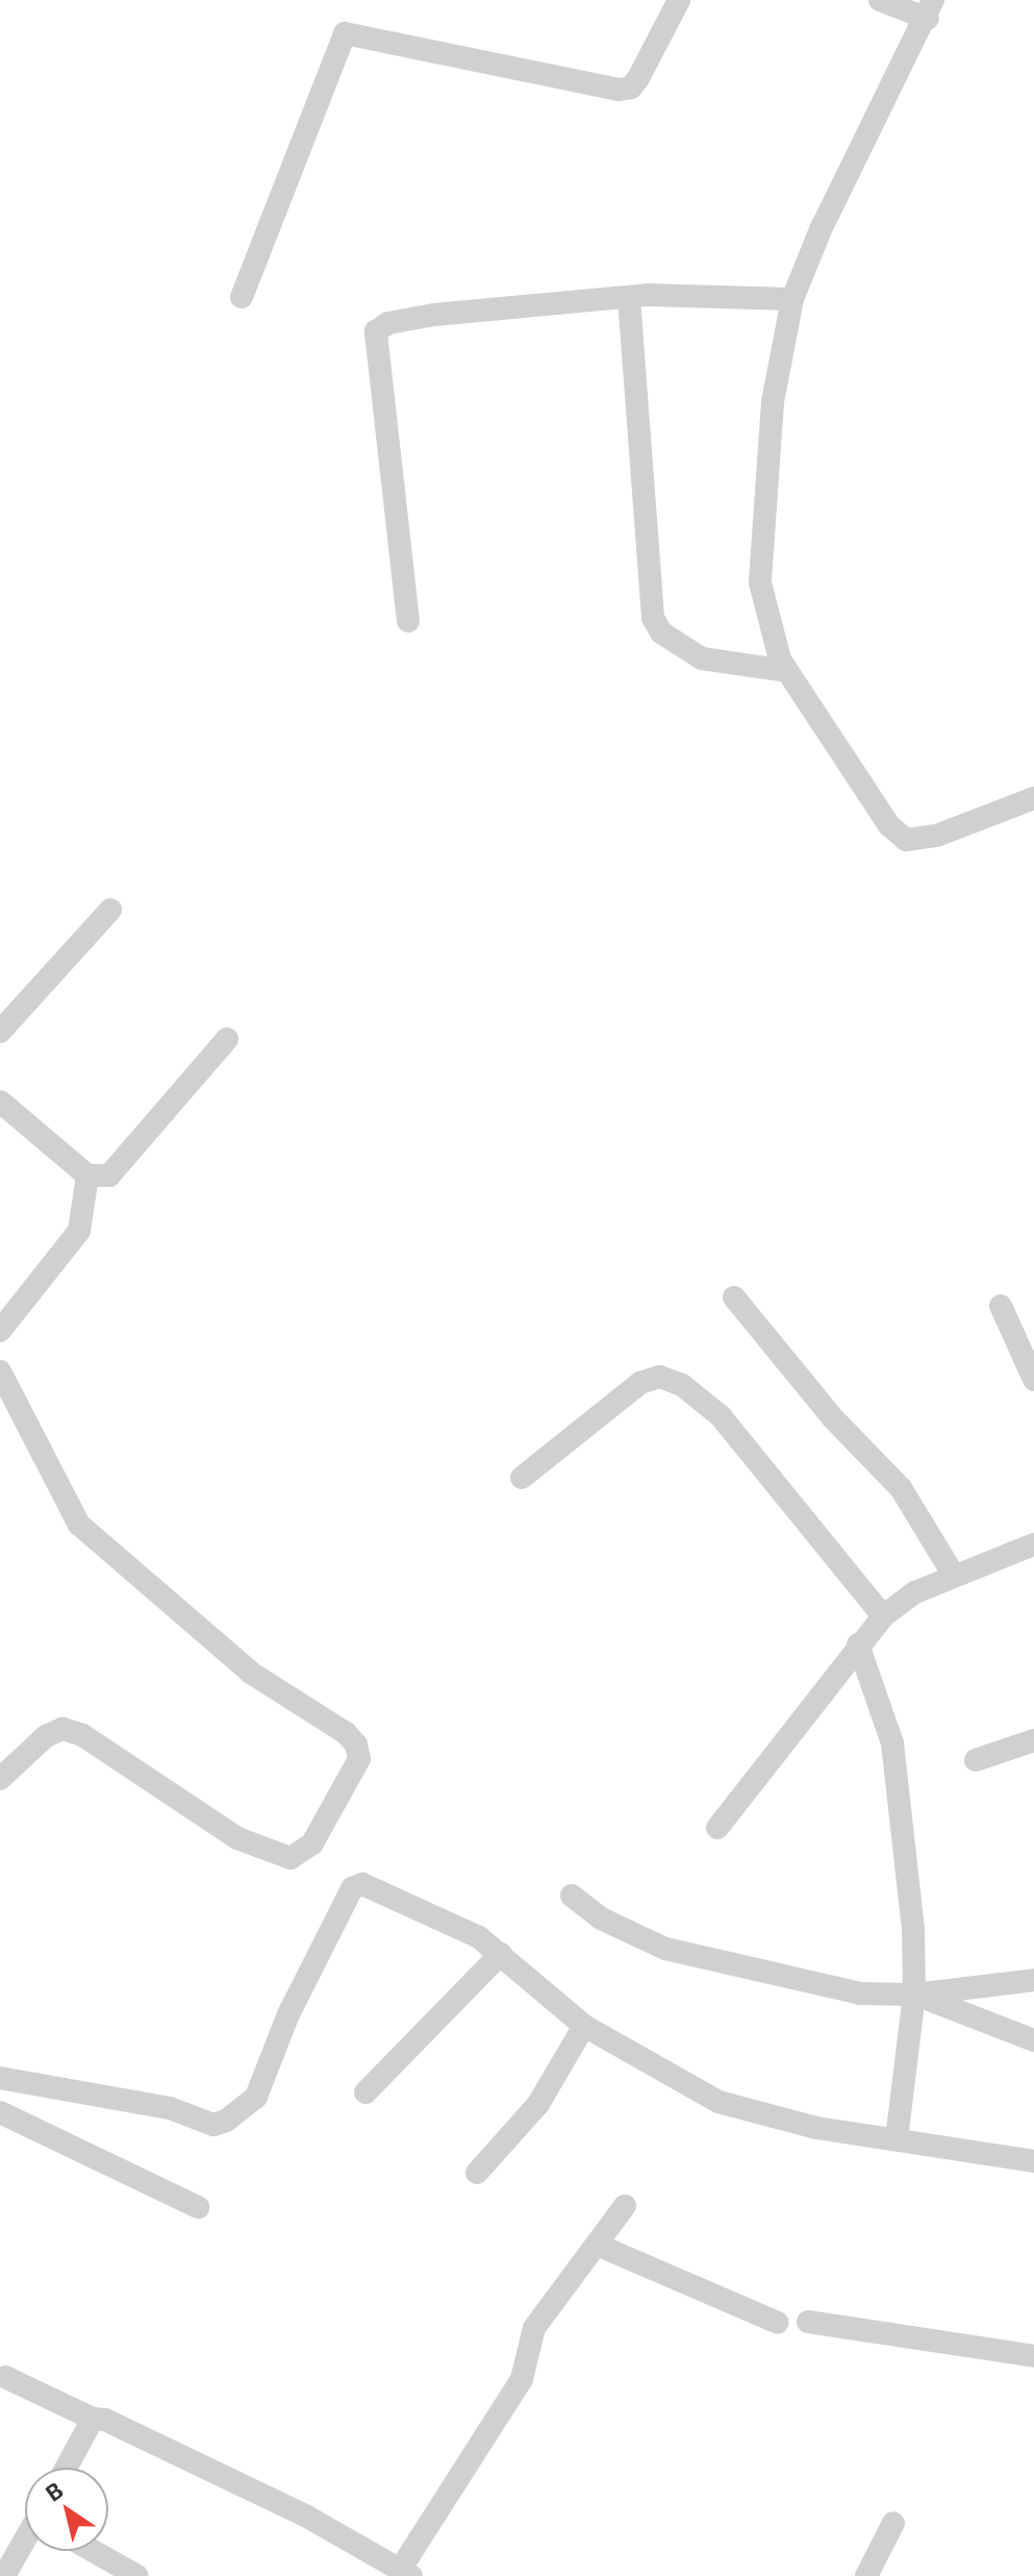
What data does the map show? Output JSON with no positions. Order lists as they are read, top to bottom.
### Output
{
  "north": "top left"
}
